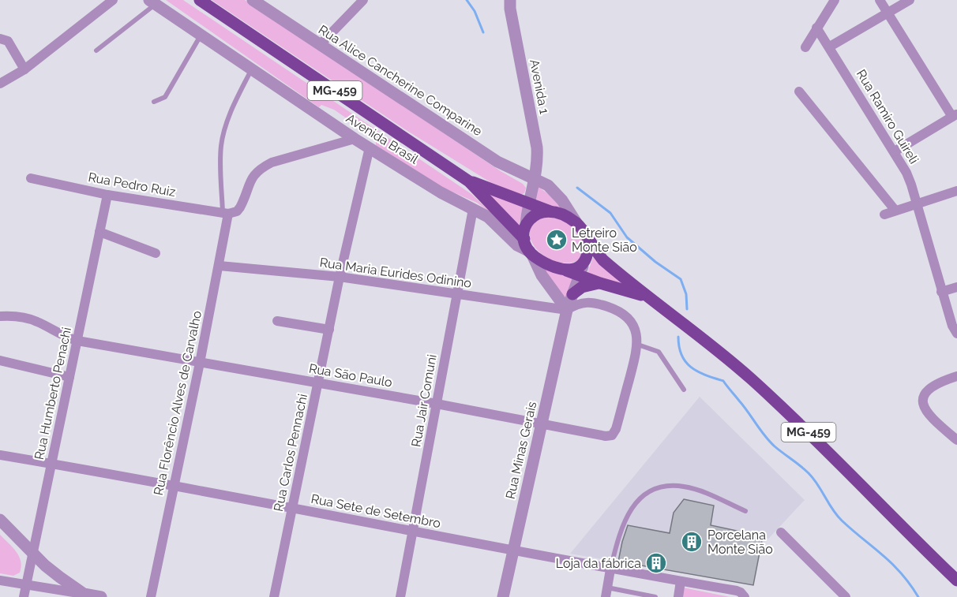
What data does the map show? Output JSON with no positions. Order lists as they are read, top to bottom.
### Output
{
  "streets": {
    "main road": ["MG-459"],
    "street": [
      "Rua Alice Cancherine Comparine",
      "Avenida 1",
      "Rua Ramiro Guireli",
      "Avenida Brasil",
      "Rua Pedro Ruiz",
      "Rua Maria Eurides Odinino",
      "Rua São Paulo",
      "Rua Humberto Penachi",
      "Rua Jair Comuni",
      "Rua Florêncio Alves de Carvalho",
      "Rua Minas Gerais",
      "Rua Carlos Pennachi",
      "Rua Sete de Setembro"
    ]
  },
  "crossings": [
    ["Rua Alice Cancherine Comparine", "Avenida 1"],
    ["Rua Alice Cancherine Comparine", "MG-459"],
    ["Rua Alice Cancherine Comparine", "Avenida Brasil"],
    ["Rua Alice Cancherine Comparine", "Rua Minas Gerais"],
    ["Avenida 1", "MG-459"],
    ["Avenida 1", "Avenida Brasil"],
    ["Avenida 1", "Rua Minas Gerais"],
    ["MG-459", "Avenida Brasil"],
    ["MG-459", "Rua Minas Gerais"],
    ["Avenida Brasil", "Rua Jair Comuni"],
    ["Avenida Brasil", "Rua Minas Gerais"],
    ["Avenida Brasil", "Rua Carlos Pennachi"],
    ["Rua Pedro Ruiz", "Rua Humberto Penachi"],
    ["Rua Pedro Ruiz", "Rua Florêncio Alves de Carvalho"],
    ["Rua Maria Eurides Odinino", "Rua Jair Comuni"],
    ["Rua Maria Eurides Odinino", "Rua Florêncio Alves de Carvalho"],
    ["Rua Maria Eurides Odinino", "Rua Minas Gerais"],
    ["Rua Maria Eurides Odinino", "Rua Carlos Pennachi"],
    ["Rua São Paulo", "Rua Humberto Penachi"],
    ["Rua São Paulo", "Rua Jair Comuni"],
    ["Rua São Paulo", "Rua Florêncio Alves de Carvalho"],
    ["Rua São Paulo", "Rua Minas Gerais"],
    ["Rua São Paulo", "Rua Carlos Pennachi"],
    ["Rua Humberto Penachi", "Rua Sete de Setembro"],
    ["Rua Jair Comuni", "Rua Sete de Setembro"],
    ["Rua Florêncio Alves de Carvalho", "Rua Sete de Setembro"],
    ["Rua Minas Gerais", "Rua Sete de Setembro"],
    ["Rua Carlos Pennachi", "Rua Sete de Setembro"]
  ],
  "places": {
    "place": ["Letreiro Monte Sião"],
    "building": ["Porcelana Monte Sião", "Loja da fábrica"]
  }
}
